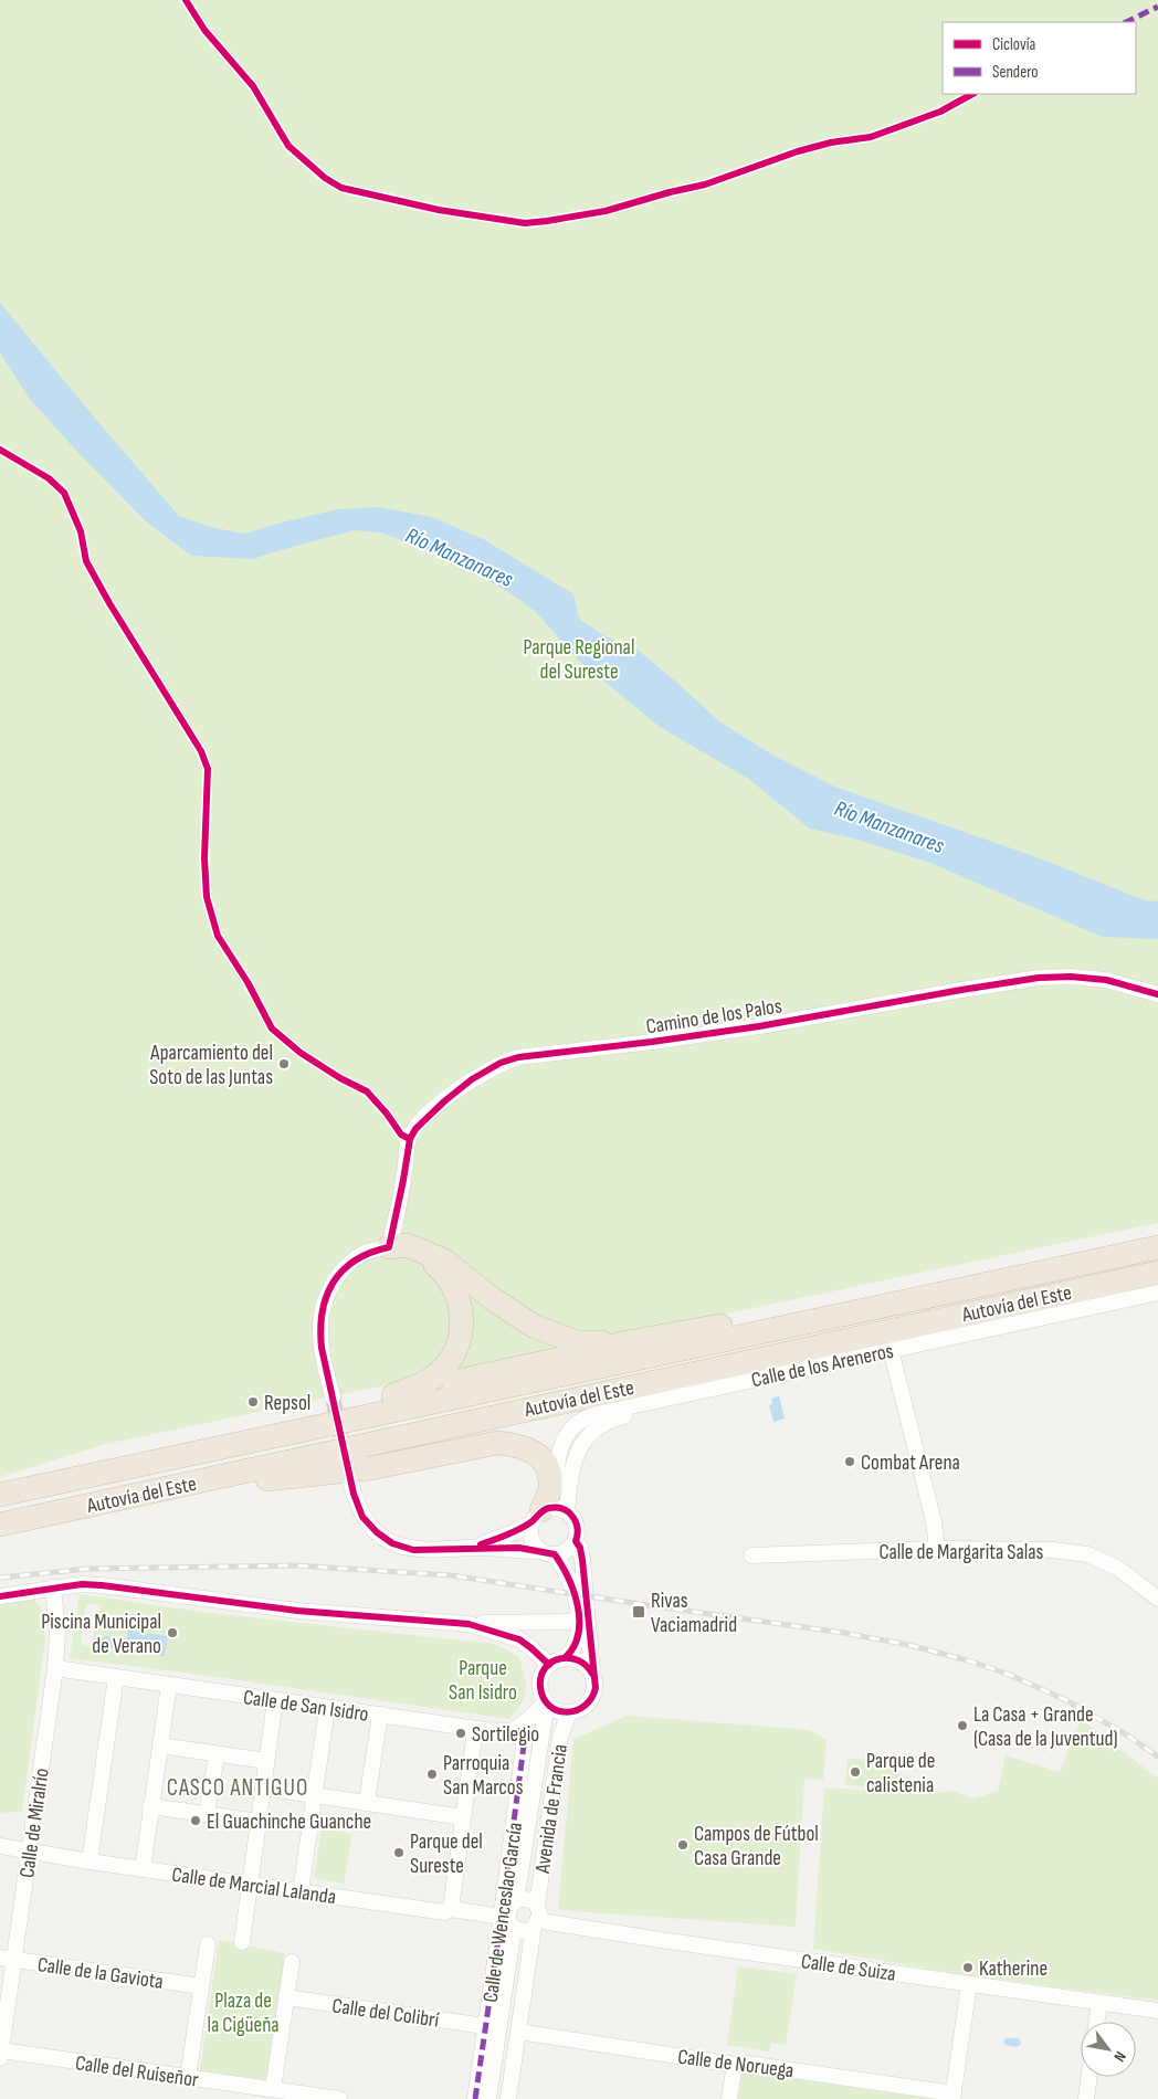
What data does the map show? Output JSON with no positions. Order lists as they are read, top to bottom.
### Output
{
  "streets": {
    "highway": ["Autovía del Este"],
    "street": [
      "Camino de los Palos",
      "Calle de los Areneros",
      "Calle de Margarita Salas",
      "Calle de San Isidro",
      "Avenida de Francia",
      "Calle de Miralrío",
      "Calle de Marcial Lalanda",
      "Calle de Wenceslao García",
      "Calle de Suiza",
      "Calle de la Gaviota",
      "Calle del Colibrí",
      "Calle de Noruega",
      "Calle del Ruiseñor"
    ]
  },
  "crossings": [
    ["Calle de San Isidro", "Calle de Miralrío"],
    ["Calle de San Isidro", "Calle de Wenceslao García"],
    ["Avenida de Francia", "Calle de Marcial Lalanda"],
    ["Avenida de Francia", "Calle de Wenceslao García"],
    ["Avenida de Francia", "Calle de Suiza"],
    ["Avenida de Francia", "Calle de Noruega"],
    ["Calle de Miralrío", "Calle de Marcial Lalanda"],
    ["Calle de Miralrío", "Calle de la Gaviota"],
    ["Calle de Miralrío", "Calle del Ruiseñor"],
    ["Calle de Marcial Lalanda", "Calle de Wenceslao García"],
    ["Calle de Marcial Lalanda", "Calle de Suiza"],
    ["Calle de Wenceslao García", "Calle de Suiza"],
    ["Calle de Wenceslao García", "Calle del Colibrí"]
  ],
  "districts": ["CASCO ANTIGUO"],
  "water": ["Río Manzanares"],
  "parks": ["Parque Regional del Sureste", "Parque San Isidro", "Plaza de la Cigüeña"],
  "places": {
    "other": [
      "Aparcamiento del Soto de las Juntas",
      "Repsol",
      "Combat Arena",
      "Piscina Municipal de Verano",
      "La Casa + Grande (Casa de la Juventud)",
      "Sortilegio",
      "Parque de calistenia",
      "Parroquia San Marcos",
      "El Guachinche Guanche",
      "Campos de Fútbol Casa Grande",
      "Parque del Sureste",
      "Katherine"
    ],
    "transit": ["Rivas Vaciamadrid"]
  },
  "legend": ["Ciclovía", "Sendero"],
  "north": "bottom right"
}
